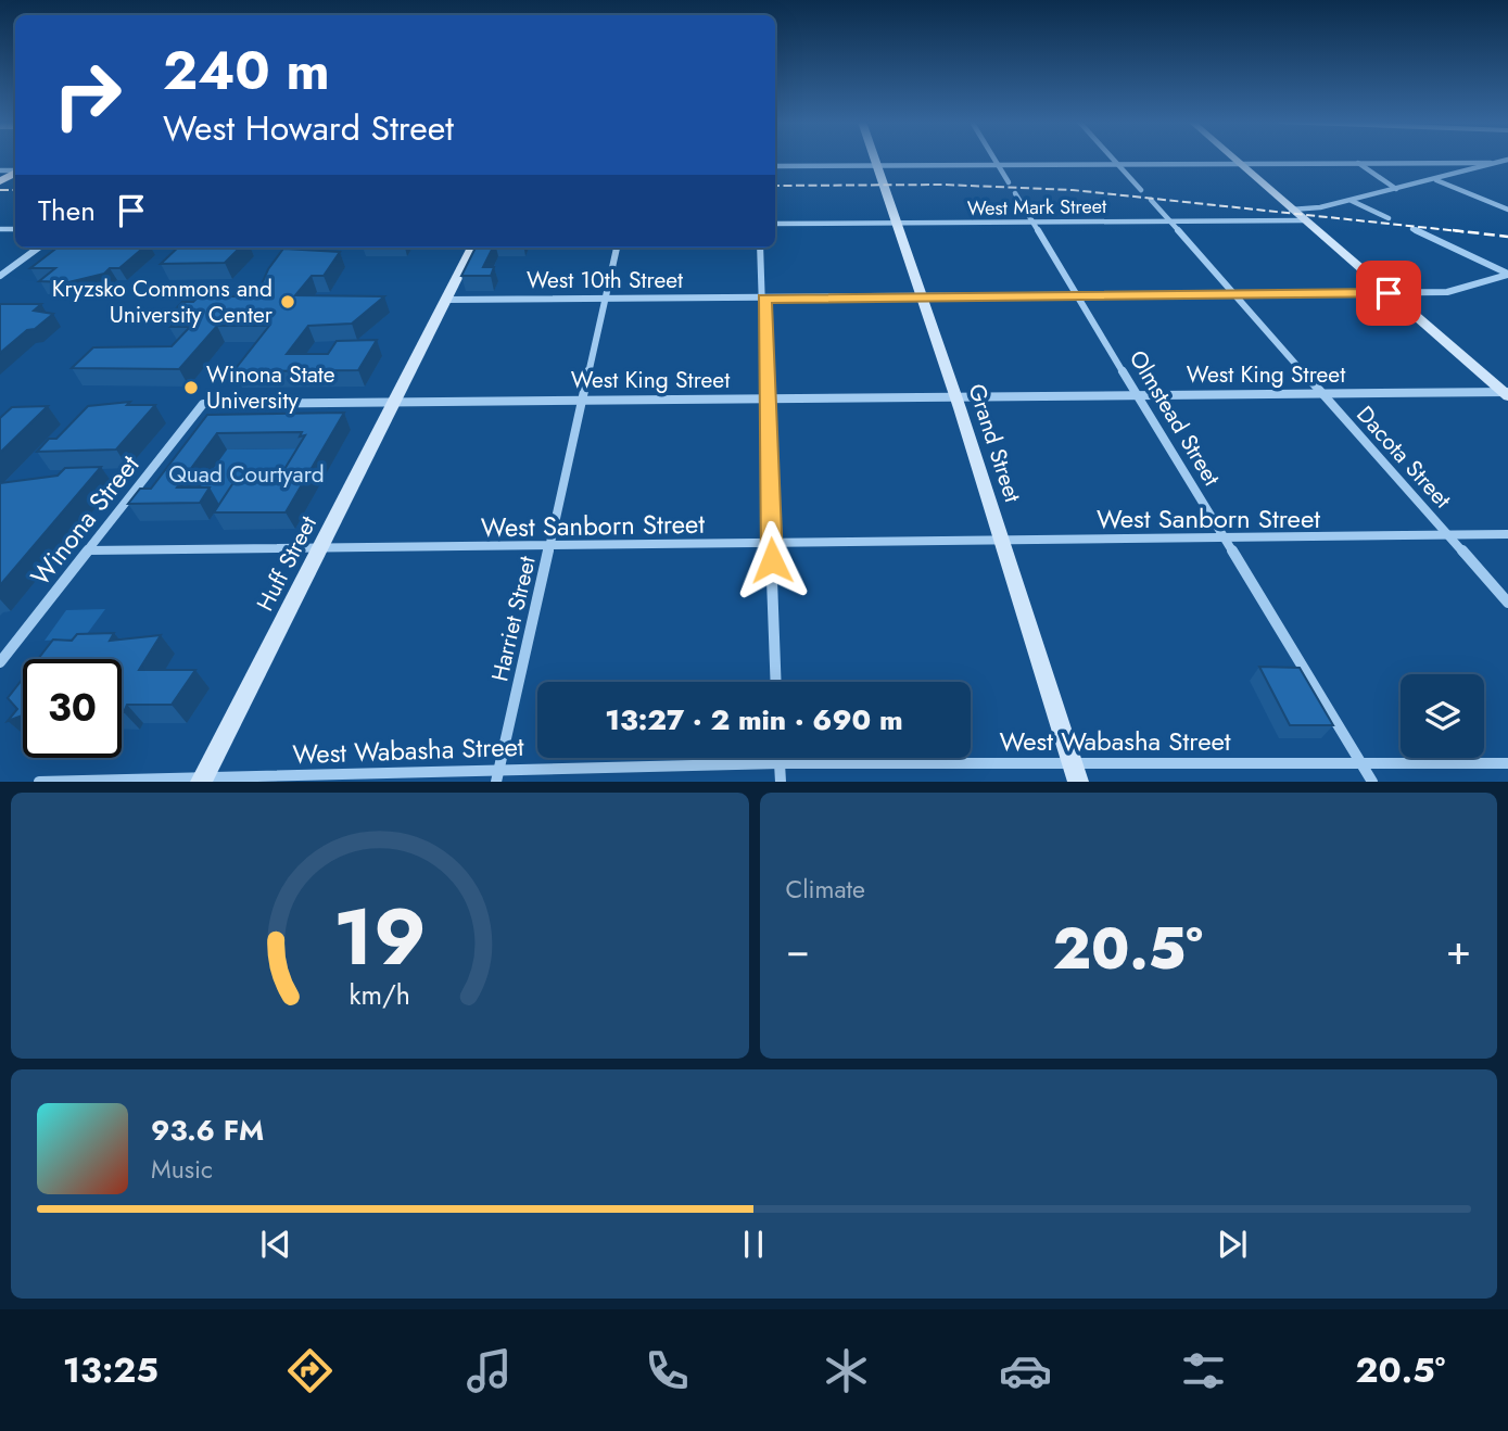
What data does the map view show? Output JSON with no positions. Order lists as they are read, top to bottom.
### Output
{
  "streets": {
    "street": [
      "West Mark Street",
      "West 10th Street",
      "West King Street",
      "Olmstead Street",
      "Grand Street",
      "Dacota Street",
      "West Sanborn Street",
      "Winona Street",
      "Huff Street",
      "Harriet Street",
      "West Wabasha Street"
    ]
  },
  "crossings": [
    ["West Mark Street", "Olmstead Street"],
    ["West Mark Street", "Grand Street"],
    ["West Mark Street", "Dacota Street"],
    ["West 10th Street", "Olmstead Street"],
    ["West 10th Street", "Grand Street"],
    ["West 10th Street", "Dacota Street"],
    ["West 10th Street", "Huff Street"],
    ["West 10th Street", "Harriet Street"],
    ["West King Street", "Olmstead Street"],
    ["West King Street", "Grand Street"],
    ["West King Street", "Dacota Street"],
    ["West King Street", "Winona Street"],
    ["West King Street", "Huff Street"],
    ["West King Street", "Harriet Street"],
    ["Olmstead Street", "West Sanborn Street"],
    ["Olmstead Street", "West Wabasha Street"],
    ["Grand Street", "West Sanborn Street"],
    ["Grand Street", "West Wabasha Street"],
    ["Dacota Street", "West Sanborn Street"],
    ["West Sanborn Street", "Winona Street"],
    ["West Sanborn Street", "Huff Street"],
    ["West Sanborn Street", "Harriet Street"],
    ["Huff Street", "West Wabasha Street"],
    ["Harriet Street", "West Wabasha Street"]
  ],
  "parks": ["Quad Courtyard"],
  "places": ["Kryzsko Commons and University Center", "Winona State University"],
  "page": {
    "turn": ["240 m", "West Howard Street"],
    "then": "Then",
    "limit": "30",
    "trip": "13:27 · 2 min · 690 m",
    "tile": "Climate",
    "heat": ["−", "20.5°", "+"],
    "song": ["93.6 FM", "Music"],
    "tabs": ["13:25", "20.5°"],
    "gauge": ["19", "km/h"]
  }
}
